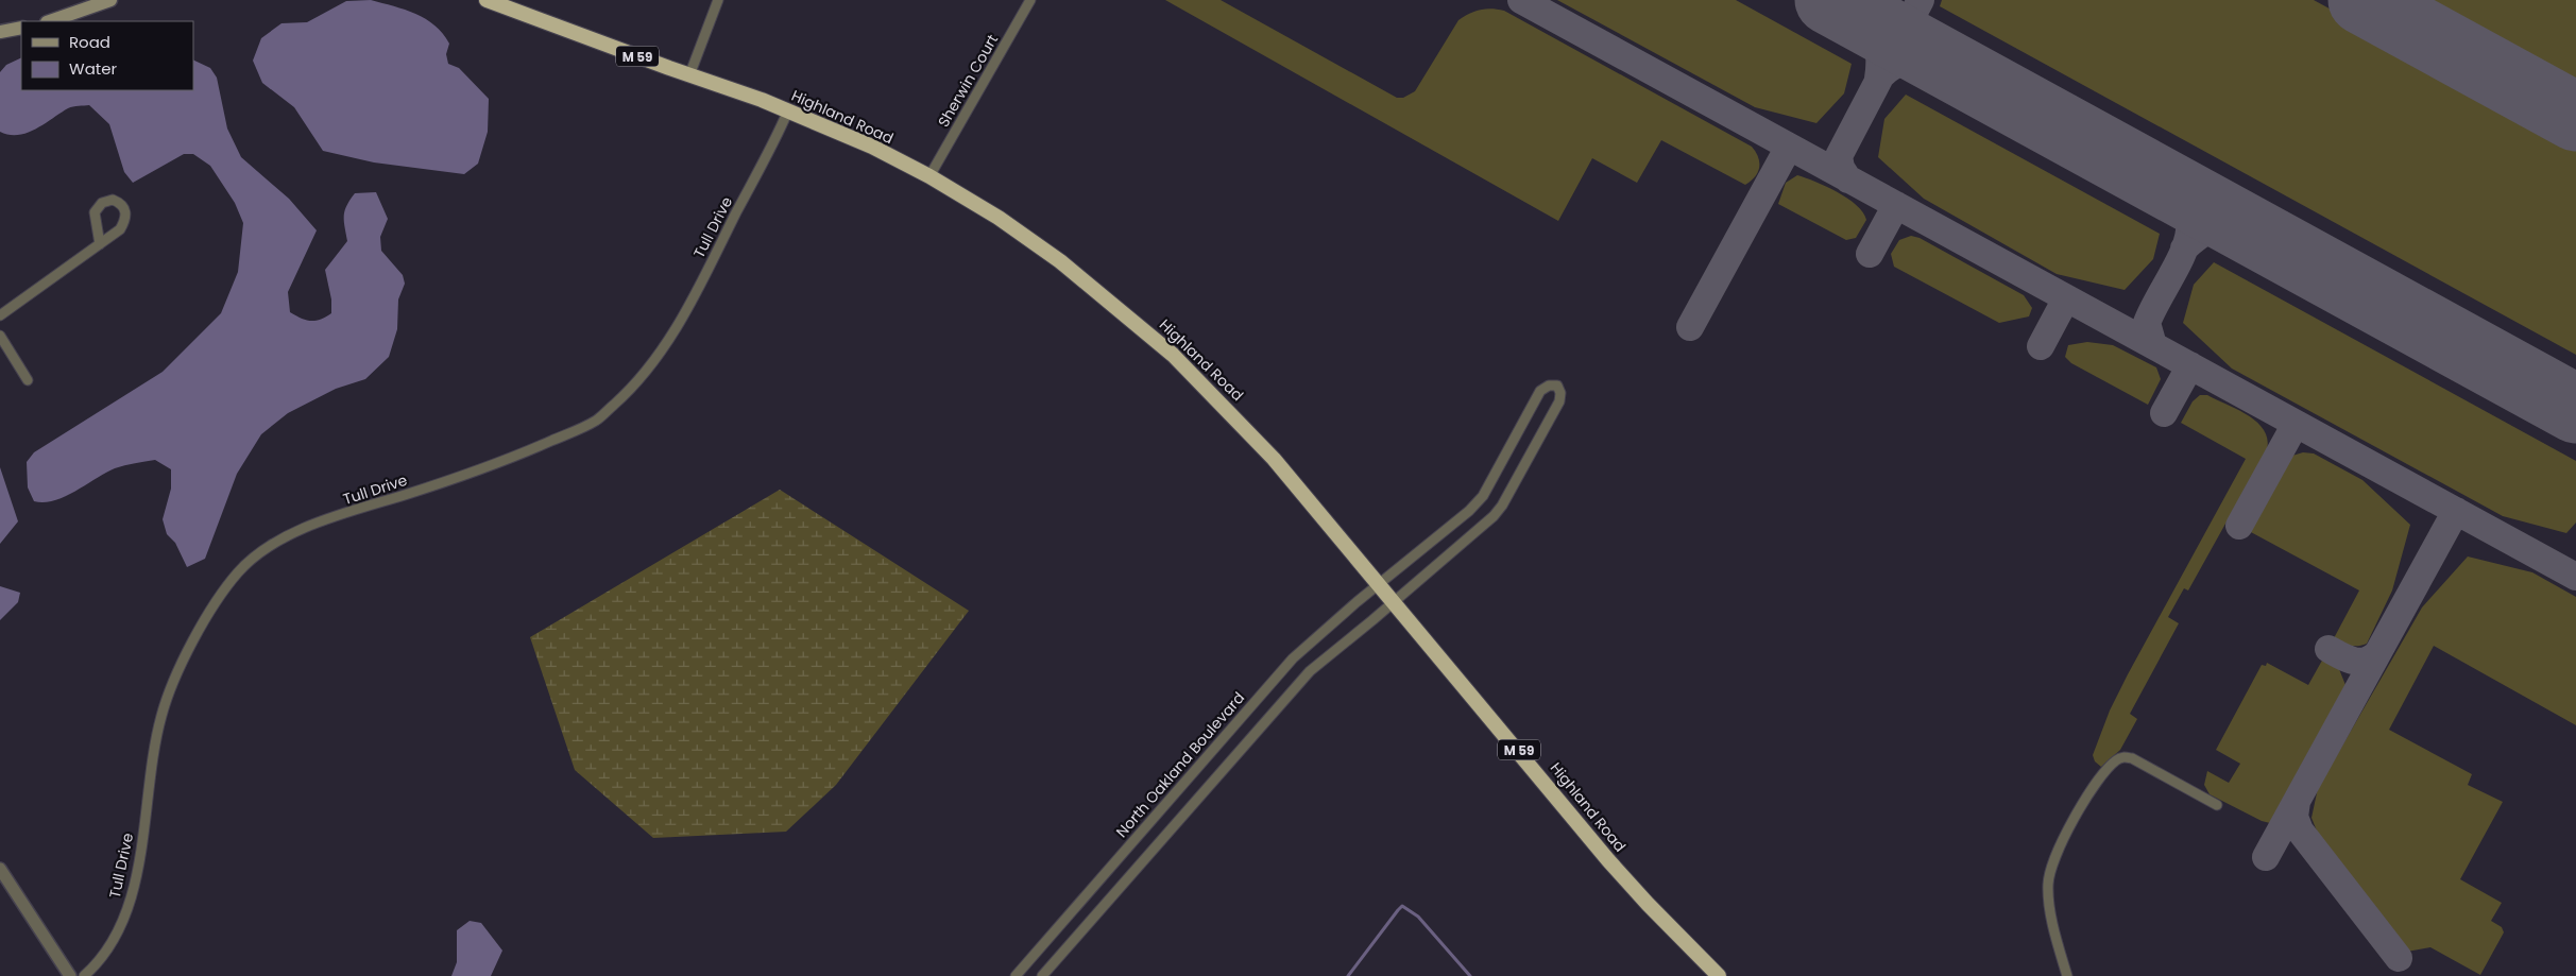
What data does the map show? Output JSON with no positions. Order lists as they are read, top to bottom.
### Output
{
  "streets": {
    "highway": ["M 59", "Highland Road"],
    "street": ["Sherwin Court", "Tull Drive", "North Oakland Boulevard"]
  },
  "crossings": [
    ["Sherwin Court", "Highland Road"],
    ["Highland Road", "Tull Drive"],
    ["Highland Road", "North Oakland Boulevard"]
  ],
  "legend": ["Road", "Water"]
}
